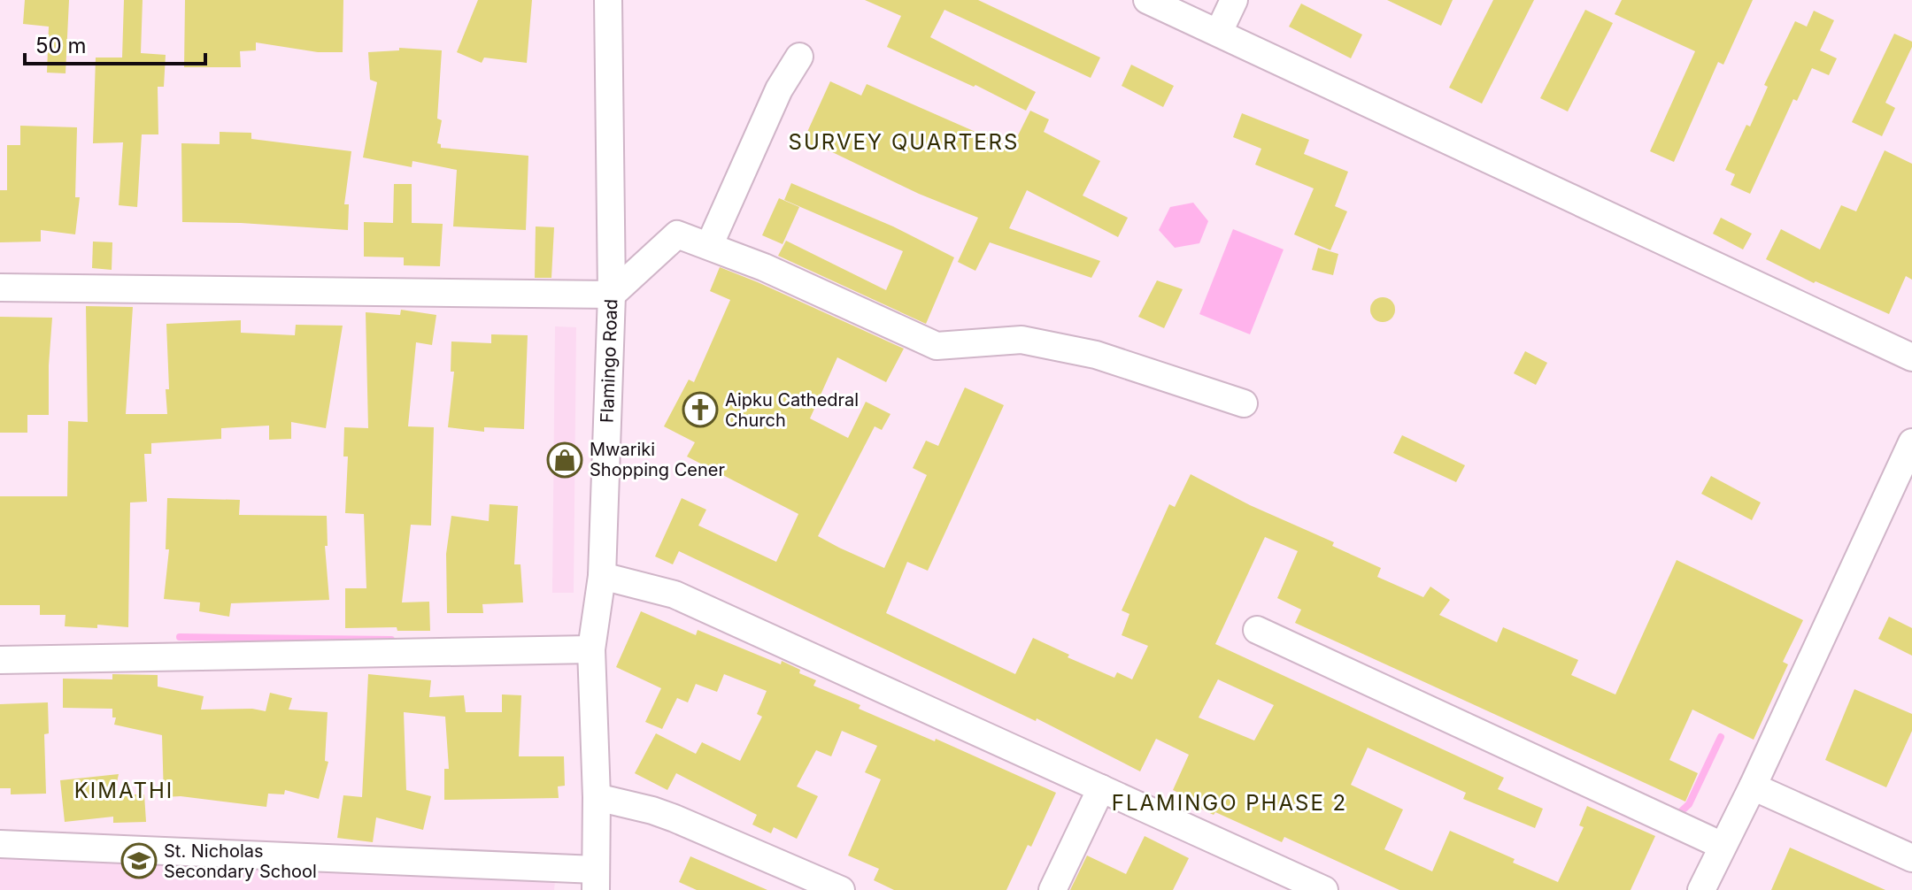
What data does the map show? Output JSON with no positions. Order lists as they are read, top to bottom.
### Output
{
  "streets": {
    "street": ["Flamingo Road"]
  },
  "districts": ["SURVEY QUARTERS", "KIMATHI", "FLAMINGO PHASE 2"],
  "places": {
    "church": ["Aipku Cathedral Church"],
    "shop": ["Mwariki Shopping Cener"],
    "school or university": ["St. Nicholas Secondary School"]
  },
  "scale_bar": "50 m"
}
